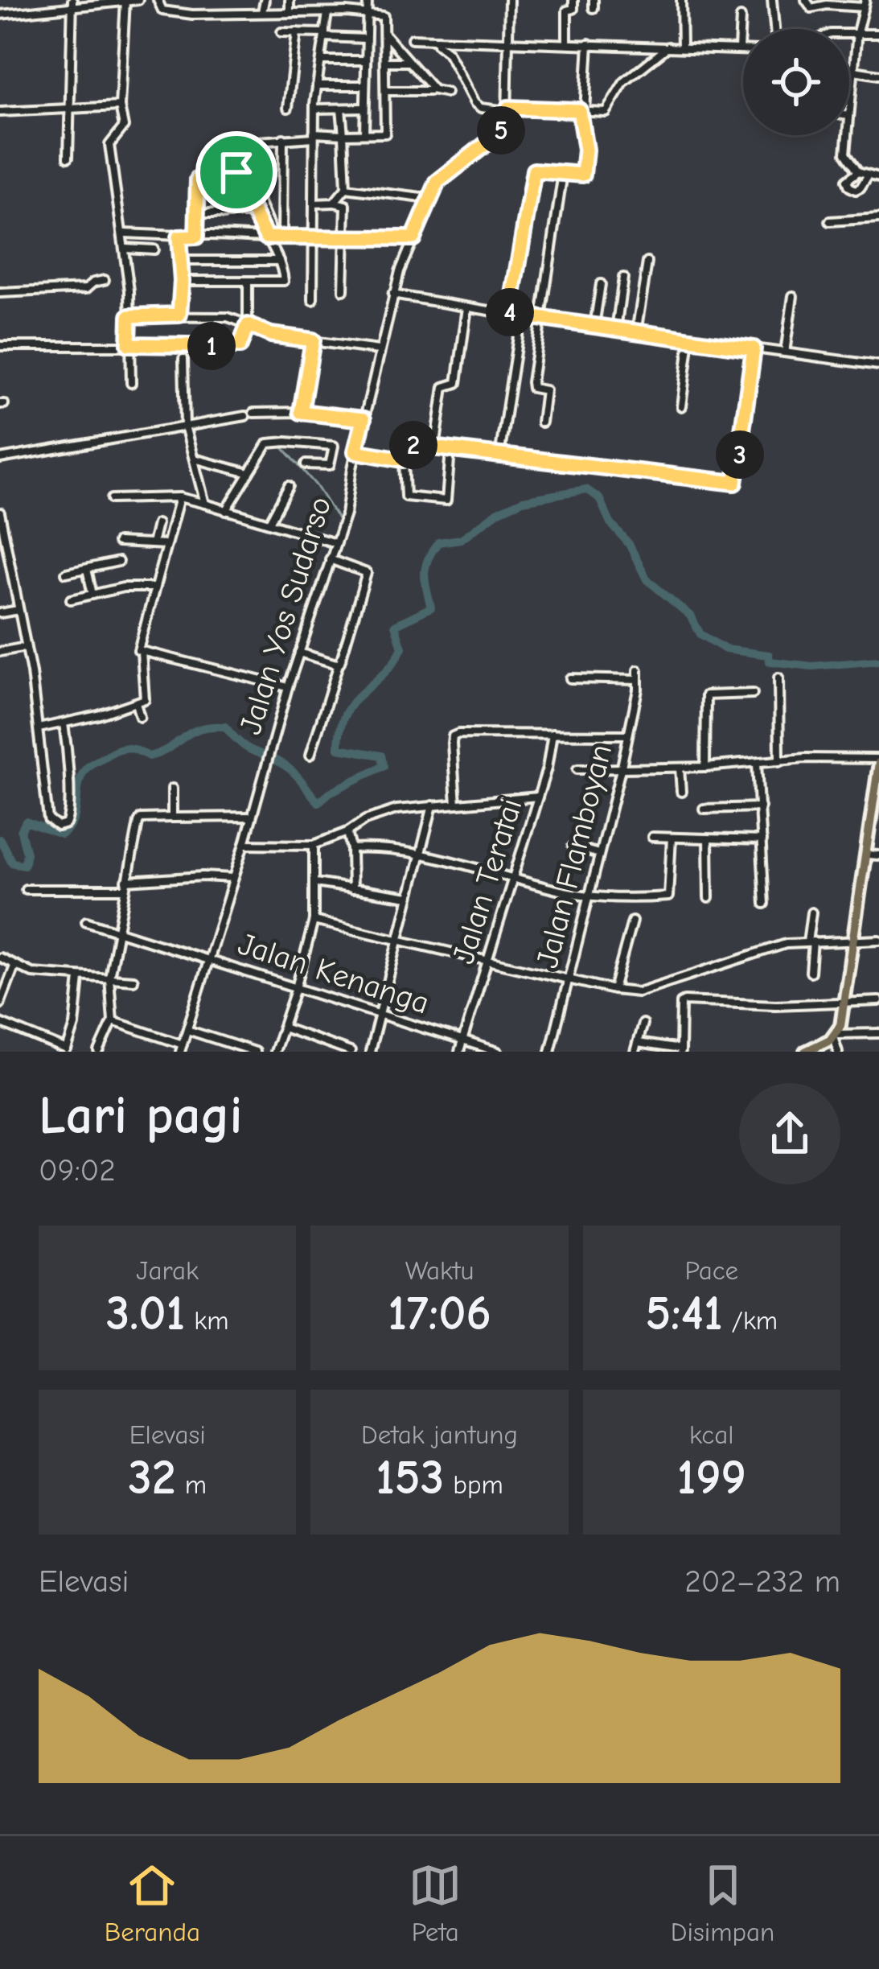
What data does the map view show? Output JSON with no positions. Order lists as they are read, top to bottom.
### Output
{
  "streets": {
    "street": [
      "Jalan Yos Sudarso",
      "Jalan Flamboyan",
      "Jalan Teratai",
      "Jalan Kenanga"
    ]
  },
  "crossings": [
    ["Jalan Yos Sudarso", "Jalan Kenanga"],
    ["Jalan Teratai", "Jalan Kenanga"]
  ],
  "page": {
    "pins": [
      "5",
      "4",
      "1",
      "2",
      "3"
    ],
    "heading": ["Lari pagi", "09:02"],
    "stats": [
      ["Jarak", "3.01 km"],
      ["Waktu", "17:06"],
      ["Pace", "5:41 /km"],
      ["Elevasi", "32 m"],
      ["Detak jantung", "153 bpm"],
      ["kcal", "199"]
    ],
    "chart": ["Elevasi", "202–232 m"],
    "tabs": ["Beranda", "Peta", "Disimpan"]
  }
}
